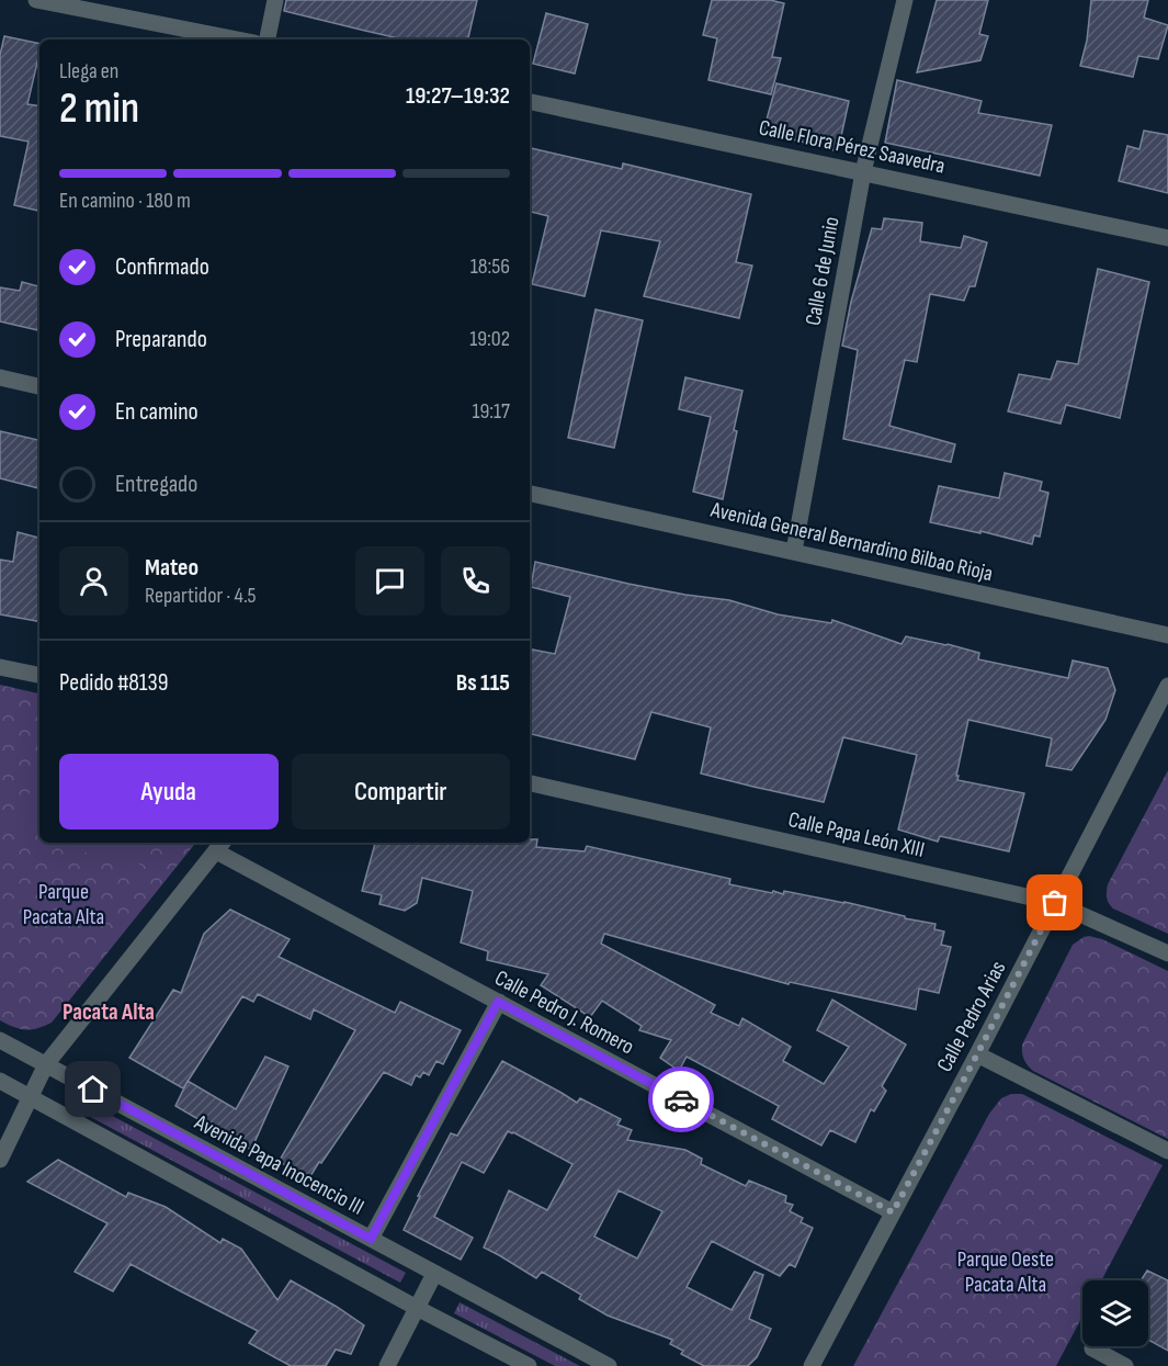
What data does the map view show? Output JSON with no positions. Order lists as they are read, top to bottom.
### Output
{
  "streets": {
    "street": [
      "Calle Flora Pérez Saavedra",
      "Calle 6 de Junio",
      "Avenida General Bernardino Bilbao Rioja",
      "Calle Papa León XIII",
      "Calle Pedro J. Romero",
      "Calle Pedro Arias",
      "Avenida Papa Inocencio III"
    ]
  },
  "crossings": [
    ["Calle Flora Pérez Saavedra", "Calle 6 de Junio"],
    ["Calle 6 de Junio", "Avenida General Bernardino Bilbao Rioja"],
    ["Calle Papa León XIII", "Calle Pedro Arias"],
    ["Calle Pedro J. Romero", "Calle Pedro Arias"]
  ],
  "districts": ["Pacata Alta"],
  "parks": ["Parque Pacata Alta", "Parque Oeste Pacata Alta"],
  "page": {
    "heading": ["2 min", "Llega en", "19:27–19:32"],
    "panel": [
      "Mateo",
      "Repartidor · 4.5",
      "Pedido #8139",
      "Bs 115"
    ],
    "bar": "En camino · 180 m",
    "list": [
      ["Confirmado", "18:56"],
      ["Preparando", "19:02"],
      ["En camino", "19:17"],
      "Entregado"
    ],
    "buttons": ["Ayuda", "Compartir"]
  }
}
